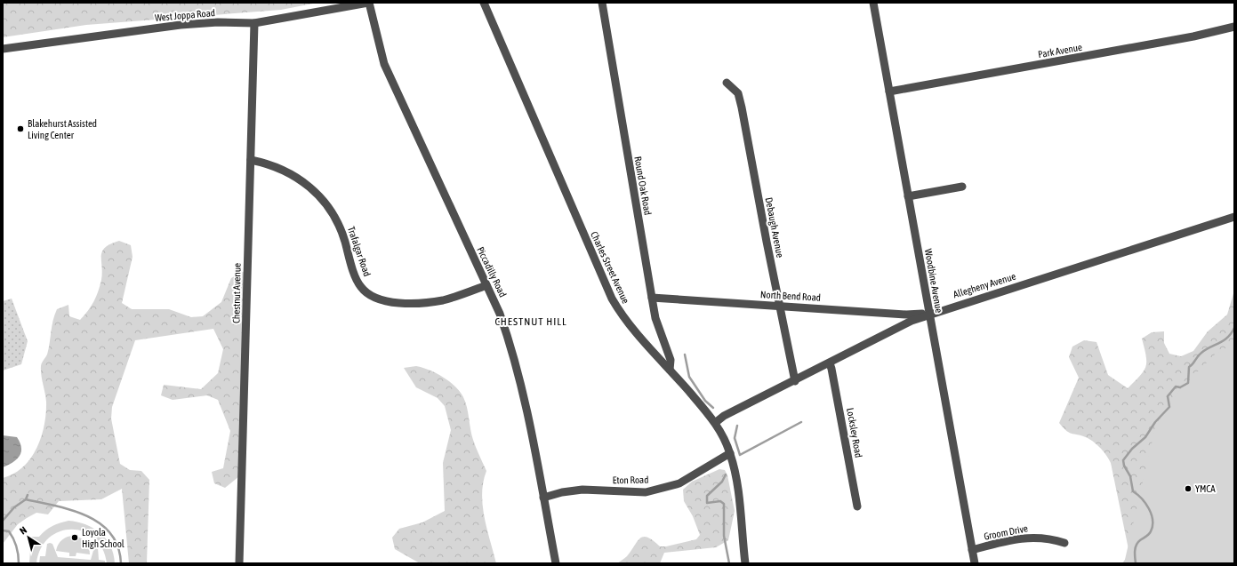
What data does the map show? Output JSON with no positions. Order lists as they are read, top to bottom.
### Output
{
  "streets": {
    "street": [
      "West Joppa Road",
      "Park Avenue",
      "Round Oak Road",
      "Debaugh Avenue",
      "Trafalgar Road",
      "Charles Street Avenue",
      "Piccadilly Road",
      "Woodbine Avenue",
      "Allegheny Avenue",
      "Chestnut Avenue",
      "North Bend Road",
      "Locksley Road",
      "Eton Road",
      "Groom Drive"
    ]
  },
  "crossings": [
    ["West Joppa Road", "Piccadilly Road"],
    ["West Joppa Road", "Chestnut Avenue"],
    ["Park Avenue", "Woodbine Avenue"],
    ["Round Oak Road", "Charles Street Avenue"],
    ["Round Oak Road", "North Bend Road"],
    ["Debaugh Avenue", "Allegheny Avenue"],
    ["Debaugh Avenue", "North Bend Road"],
    ["Trafalgar Road", "Piccadilly Road"],
    ["Trafalgar Road", "Chestnut Avenue"],
    ["Charles Street Avenue", "Allegheny Avenue"],
    ["Charles Street Avenue", "Eton Road"],
    ["Piccadilly Road", "Eton Road"],
    ["Woodbine Avenue", "Allegheny Avenue"],
    ["Woodbine Avenue", "North Bend Road"],
    ["Woodbine Avenue", "Groom Drive"],
    ["Allegheny Avenue", "North Bend Road"],
    ["Allegheny Avenue", "Locksley Road"]
  ],
  "districts": ["CHESTNUT HILL"],
  "places": ["Blakehurst Assisted Living Center", "YMCA", "Loyola High School"],
  "north": "top left"
}
